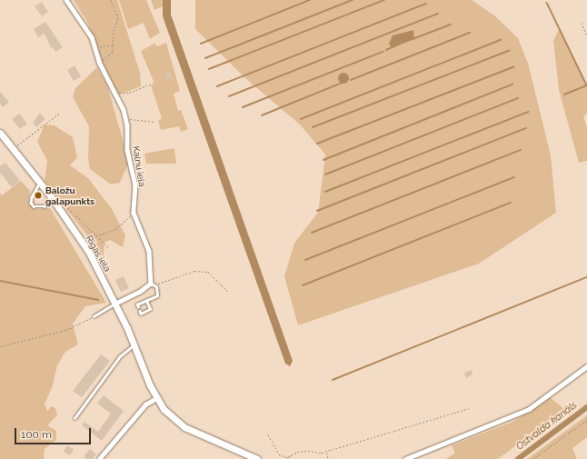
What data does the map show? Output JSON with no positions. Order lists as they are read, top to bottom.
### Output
{
  "streets": {
    "street": ["Kalnu iela", "Rīgas iela"]
  },
  "water": ["Ostvalda kanāls"],
  "places": ["Baložu galapunkts"],
  "scale_bar": "100 m"
}
